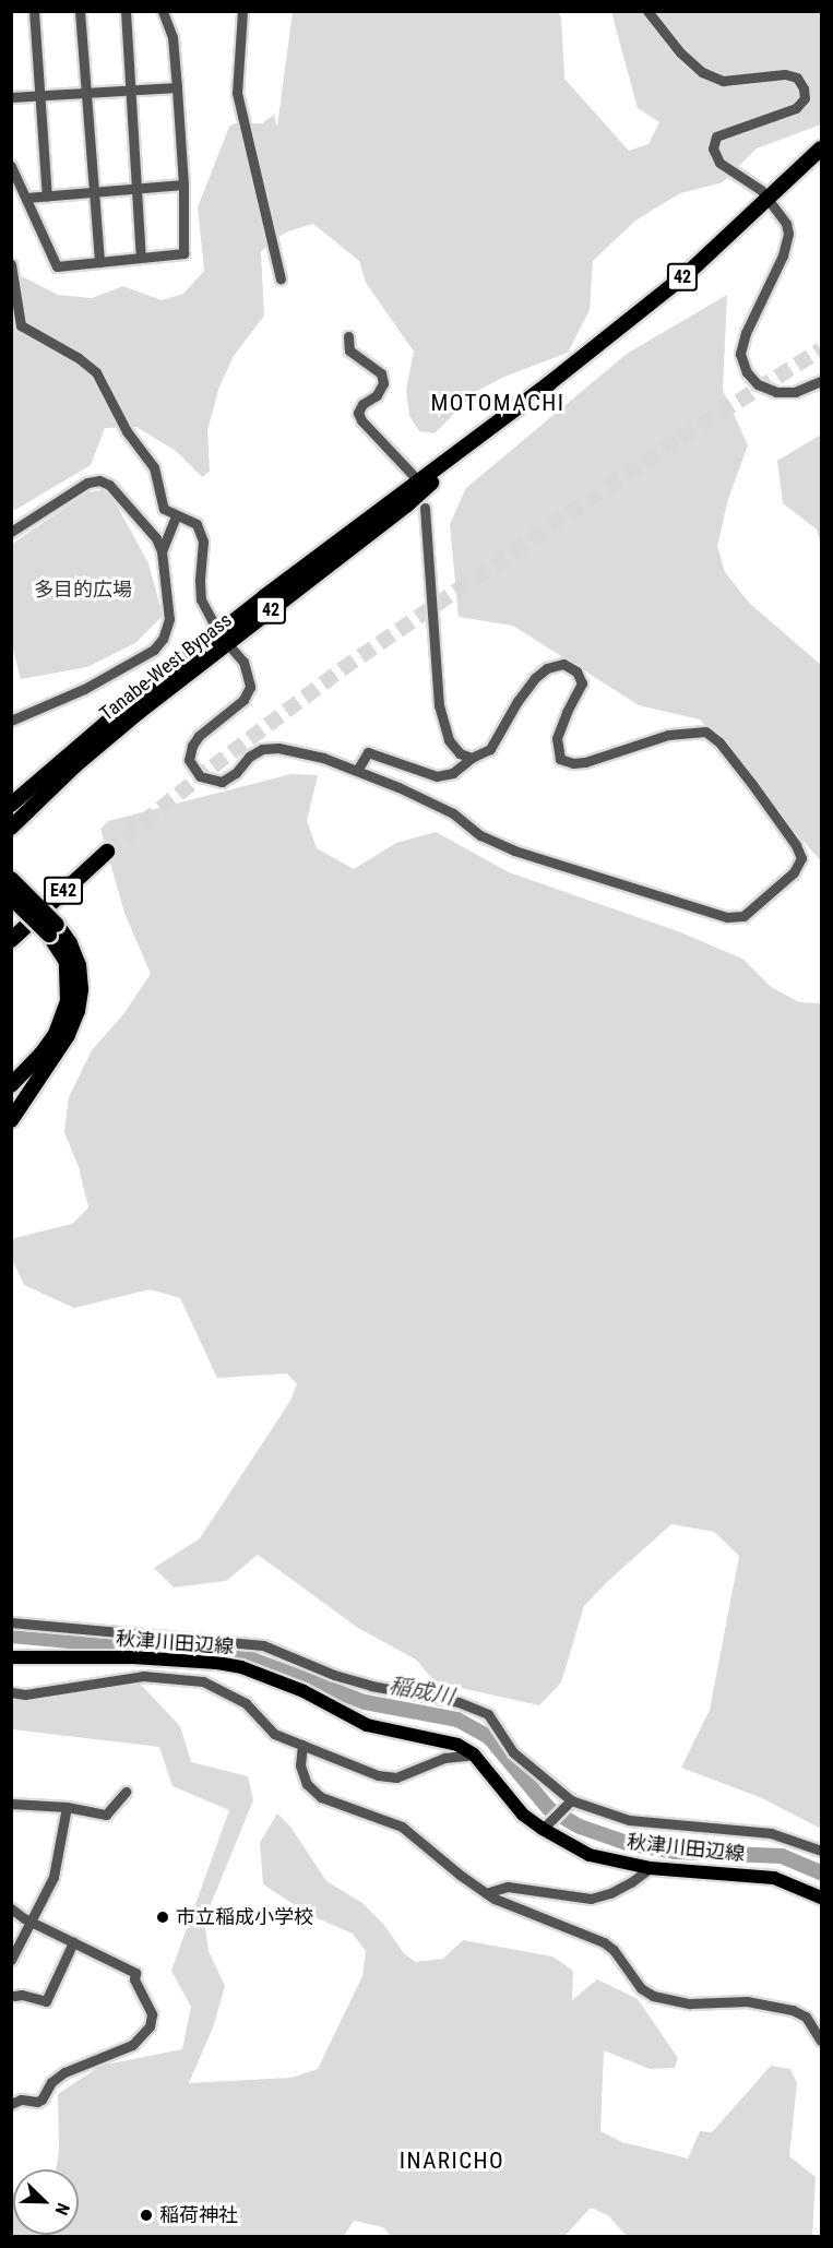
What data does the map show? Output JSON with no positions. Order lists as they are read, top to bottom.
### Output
{
  "streets": {
    "highway": ["42", "Tanabe-West Bypass", "E42"],
    "main road": ["秋津川田辺線"]
  },
  "districts": ["MOTOMACHI", "INARICHO"],
  "water": ["稲成川"],
  "parks": ["多目的広場"],
  "places": ["市立稲成小学校", "稲荷神社"],
  "north": "bottom right"
}
